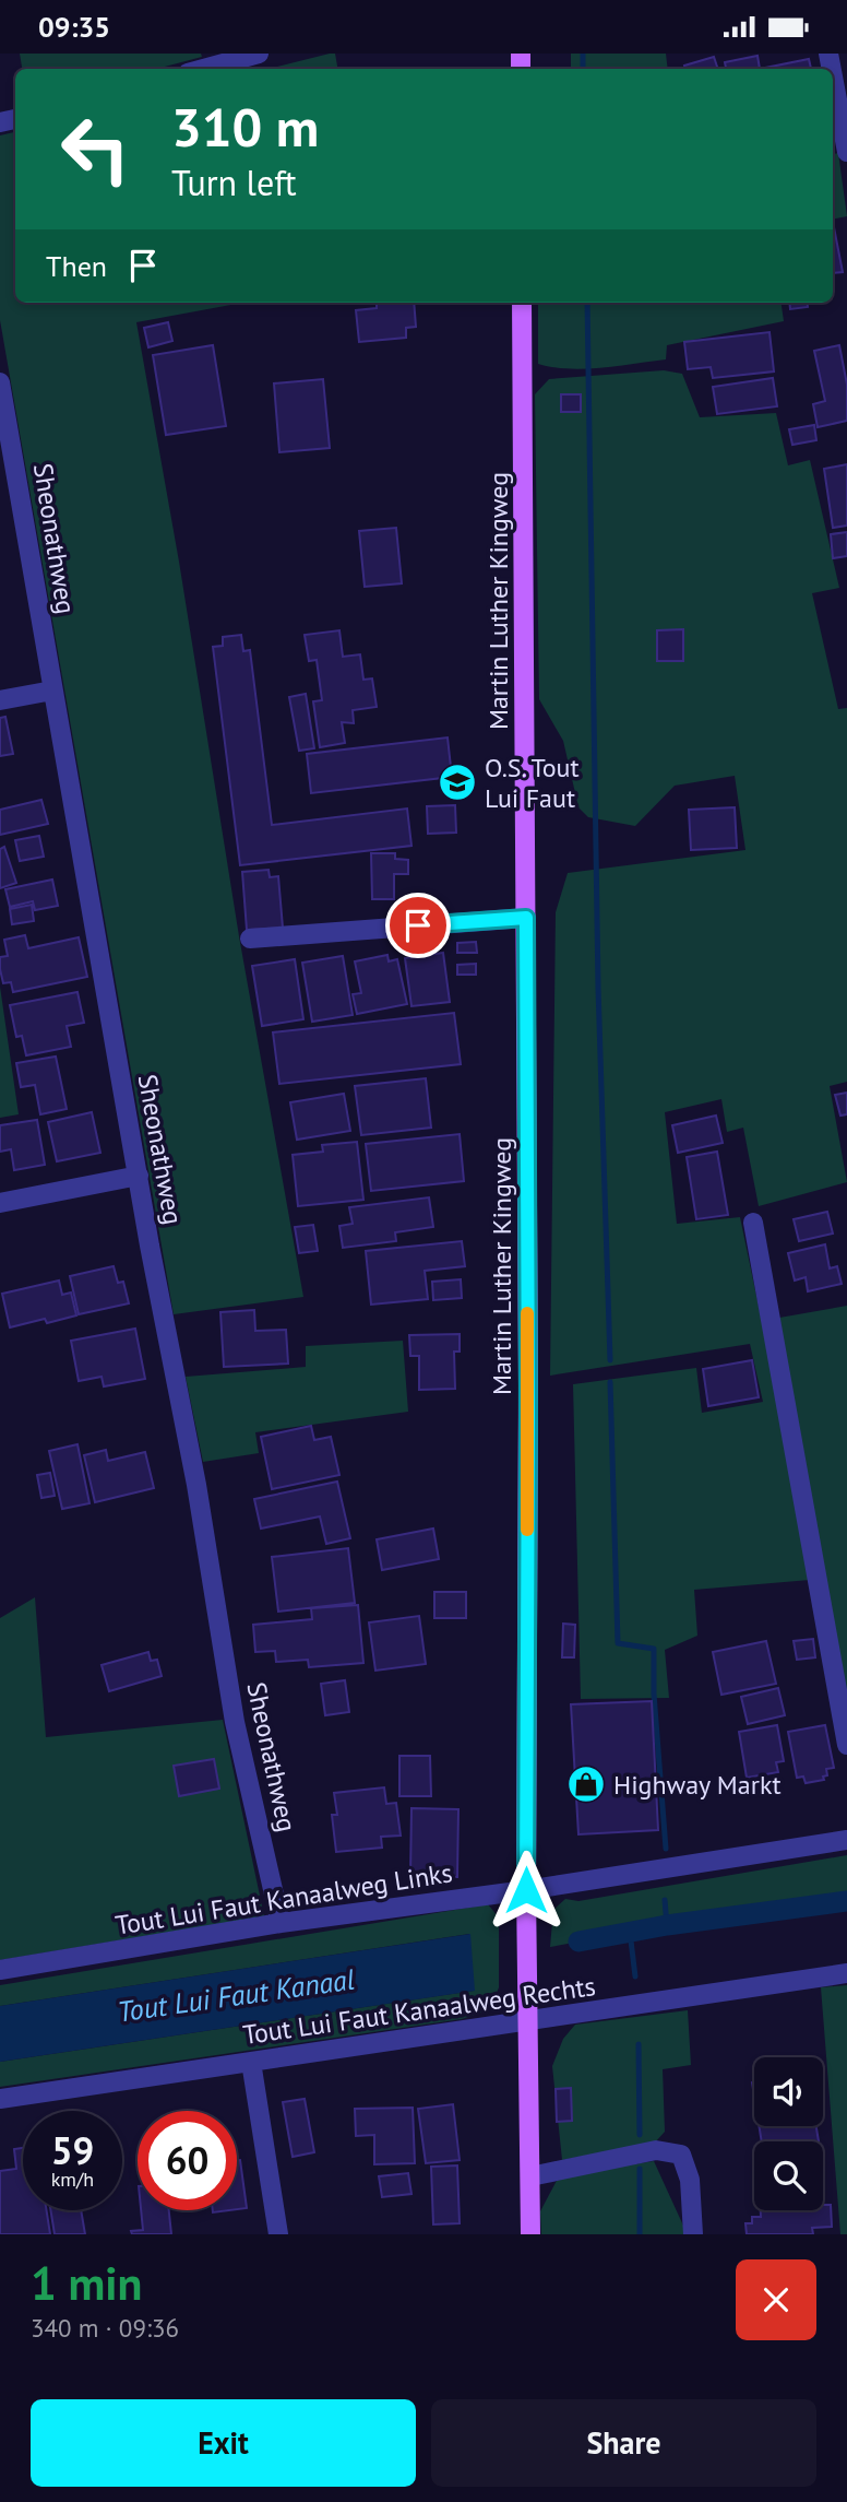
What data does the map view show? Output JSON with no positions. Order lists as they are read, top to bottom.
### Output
{
  "streets": {
    "main road": ["Martin Luther Kingweg"],
    "street": ["Sheonathweg", "Tout Lui Faut Kanaalweg Links", "Tout Lui Faut Kanaalweg Rechts"]
  },
  "crossings": [
    ["Sheonathweg", "Tout Lui Faut Kanaalweg Links"],
    ["Martin Luther Kingweg", "Tout Lui Faut Kanaalweg Links"],
    ["Martin Luther Kingweg", "Tout Lui Faut Kanaalweg Rechts"]
  ],
  "water": ["Tout Lui Faut Kanaal"],
  "places": {
    "school or university": ["O.S. Tout Lui Faut"],
    "shop": ["Highway Markt"]
  },
  "page": {
    "status": "09:35",
    "turn": ["310 m", "Turn left"],
    "then": "Then",
    "speed": "59 km/h",
    "limit": "60",
    "heading": ["1 min", "340 m · 09:36"],
    "buttons": ["Exit", "Share"]
  }
}
